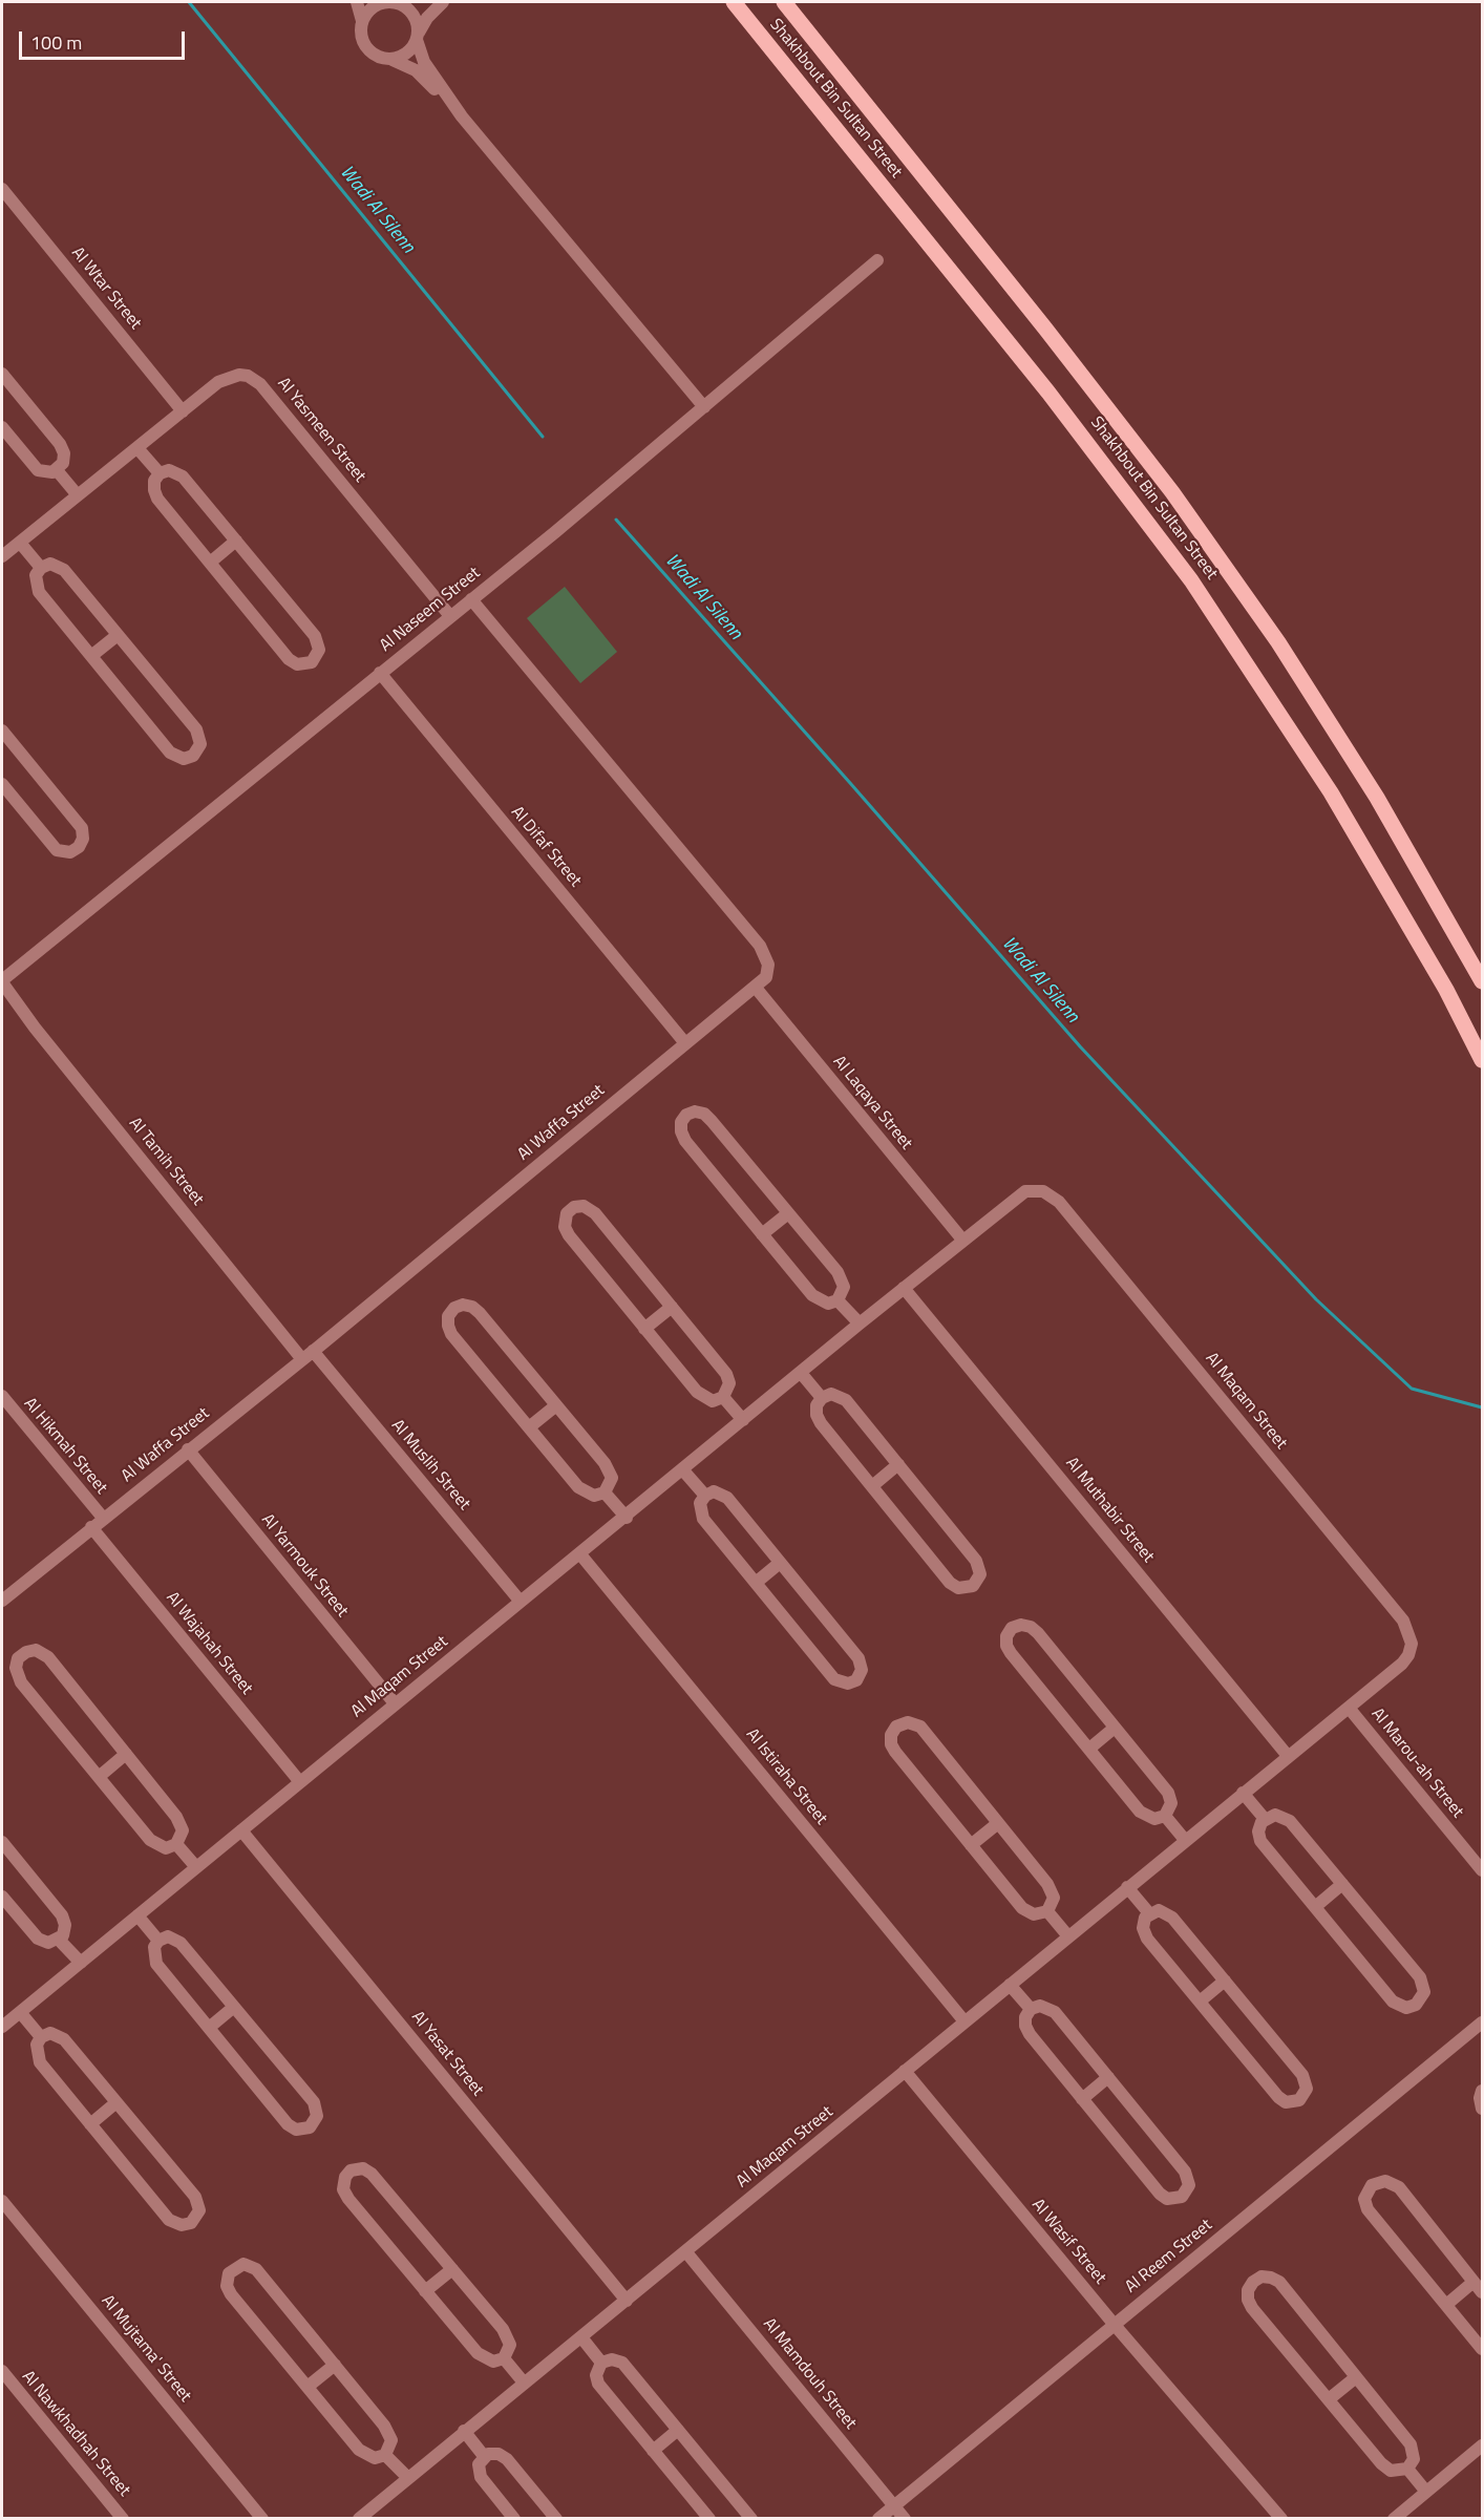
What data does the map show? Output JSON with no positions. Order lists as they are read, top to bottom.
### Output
{
  "streets": {
    "main road": ["Shakhbout Bin Sultan Street"],
    "street": [
      "Al Wtar Street",
      "Al Yasmeen Street",
      "Al Naseem Street",
      "Al Difaf Street",
      "Al Laqaya Street",
      "Al Waffa Street",
      "Al Tamih Street",
      "Al Maqam Street",
      "Al Hikmah Street",
      "Al Muslih Street",
      "Al Muthabir Street",
      "Al Yarmouk Street",
      "Al Wajahah Street",
      "Al Marou-ah Street",
      "Al Istiraha Street",
      "Al Yasat Street",
      "Al Wasif Street",
      "Al Reem Street",
      "Al Mujtama' Street",
      "Al Mamdouh Street",
      "Al Nawkhadhah Street"
    ]
  },
  "crossings": [
    ["Al Wtar Street", "Al Yasmeen Street"],
    ["Al Yasmeen Street", "Al Naseem Street"],
    ["Al Naseem Street", "Al Difaf Street"],
    ["Al Naseem Street", "Al Waffa Street"],
    ["Al Naseem Street", "Al Tamih Street"],
    ["Al Difaf Street", "Al Waffa Street"],
    ["Al Laqaya Street", "Al Waffa Street"],
    ["Al Laqaya Street", "Al Maqam Street"],
    ["Al Waffa Street", "Al Tamih Street"],
    ["Al Waffa Street", "Al Hikmah Street"],
    ["Al Waffa Street", "Al Muslih Street"],
    ["Al Waffa Street", "Al Yarmouk Street"],
    ["Al Waffa Street", "Al Wajahah Street"],
    ["Al Tamih Street", "Al Muslih Street"],
    ["Al Maqam Street", "Al Muslih Street"],
    ["Al Maqam Street", "Al Muthabir Street"],
    ["Al Maqam Street", "Al Yarmouk Street"],
    ["Al Maqam Street", "Al Wajahah Street"],
    ["Al Maqam Street", "Al Marou-ah Street"],
    ["Al Maqam Street", "Al Istiraha Street"],
    ["Al Maqam Street", "Al Yasat Street"],
    ["Al Maqam Street", "Al Wasif Street"],
    ["Al Maqam Street", "Al Mamdouh Street"],
    ["Al Wasif Street", "Al Reem Street"],
    ["Al Reem Street", "Al Mamdouh Street"]
  ],
  "water": ["Wadi Al Silenn"],
  "scale_bar": "100 m"
}
